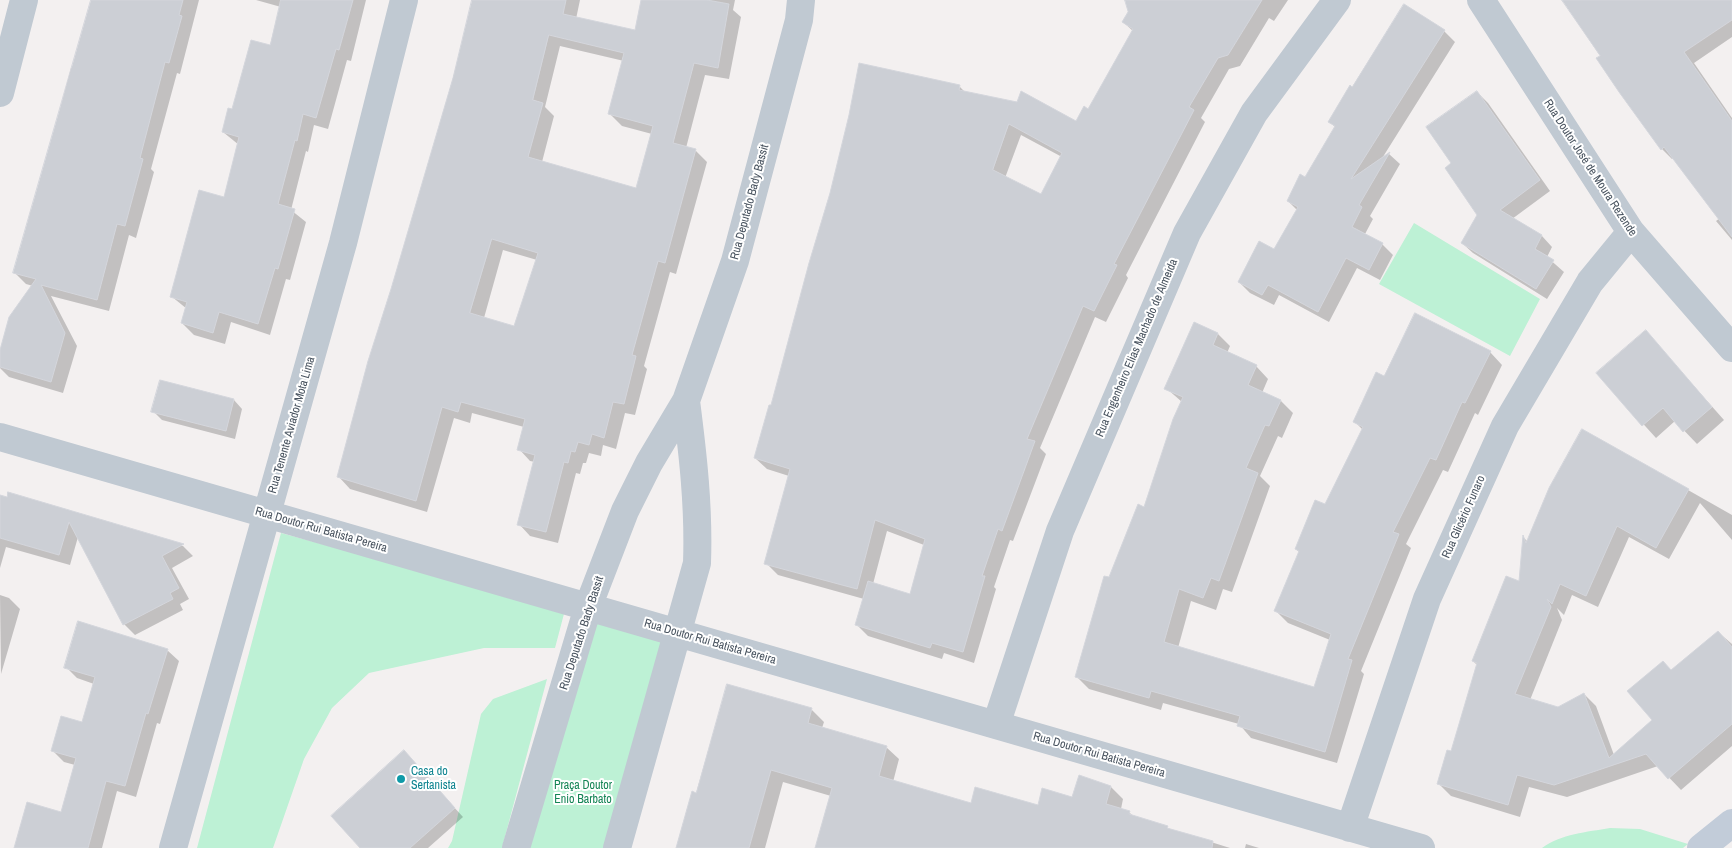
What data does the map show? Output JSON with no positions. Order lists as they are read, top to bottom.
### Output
{
  "streets": {
    "street": [
      "Rua Doutor José de Moura Rezende",
      "Rua Deputado Bady Bassit",
      "Rua Engenheiro Elias Machado de Almeida",
      "Rua Tenente Aviador Mota Lima",
      "Rua Glicério Funaro",
      "Rua Doutor Rui Batista Pereira"
    ]
  },
  "crossings": [
    ["Rua Doutor José de Moura Rezende", "Rua Glicério Funaro"],
    ["Rua Deputado Bady Bassit", "Rua Doutor Rui Batista Pereira"],
    ["Rua Engenheiro Elias Machado de Almeida", "Rua Doutor Rui Batista Pereira"],
    ["Rua Tenente Aviador Mota Lima", "Rua Doutor Rui Batista Pereira"],
    ["Rua Glicério Funaro", "Rua Doutor Rui Batista Pereira"]
  ],
  "parks": ["Praça Doutor Enio Barbato"],
  "places": ["Casa do Sertanista"]
}
